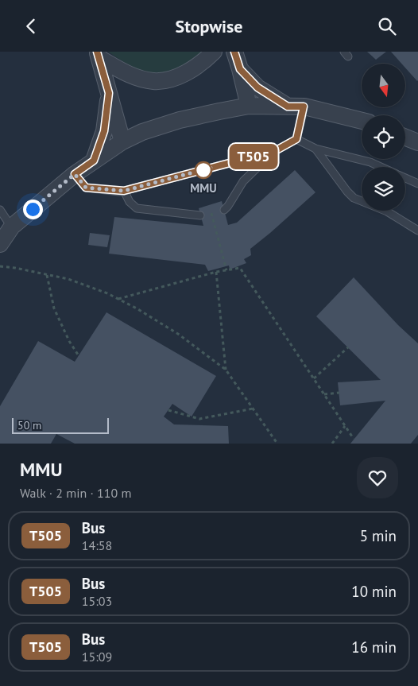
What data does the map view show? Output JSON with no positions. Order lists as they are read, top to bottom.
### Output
{
  "places": ["MMU"],
  "lines": ["bus line T505"],
  "scale_bar": "50 m",
  "north": "bottom",
  "page": {
    "header": "Stopwise",
    "on_map": "T505",
    "scale": "50 m",
    "heading": ["MMU", "Walk · 2 min · 110 m"],
    "list": [
      {
        "mark": "T505",
        "name": "Bus",
        "note": "14:58",
        "value": "5 min"
      },
      {
        "mark": "T505",
        "name": "Bus",
        "note": "15:03",
        "value": "10 min"
      },
      {
        "mark": "T505",
        "name": "Bus",
        "note": "15:09",
        "value": "16 min"
      }
    ]
  }
}
